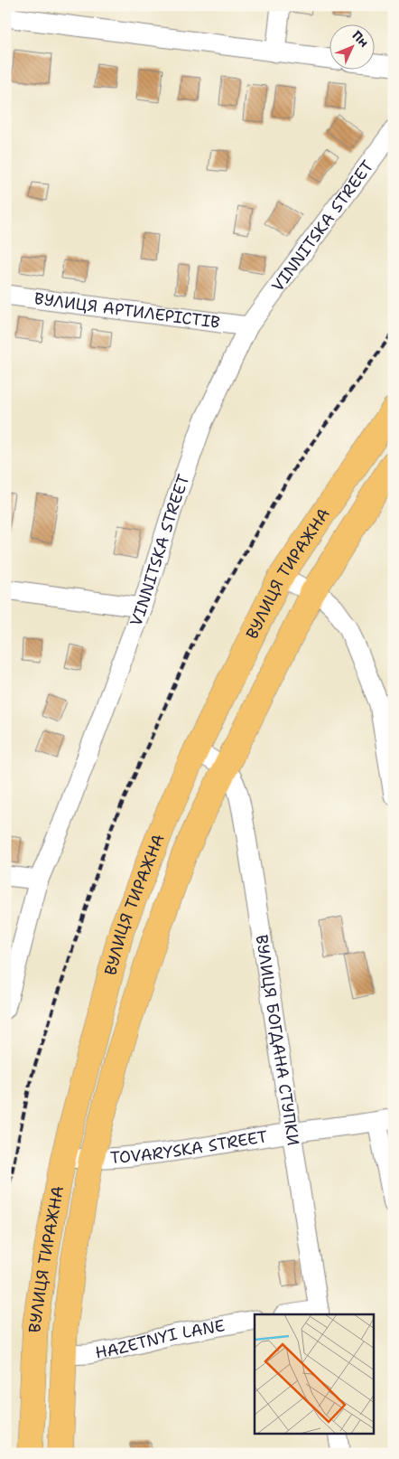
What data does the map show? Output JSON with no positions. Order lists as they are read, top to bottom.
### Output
{
  "streets": {
    "main road": ["ВУЛИЦЯ ТИРАЖНА"],
    "street": [
      "VINNITSKA STREET",
      "ВУЛИЦЯ АРТИЛЕРІСТІВ",
      "ВУЛИЦЯ БОГДАНА СТУПКИ",
      "TOVARYSKA STREET",
      "HAZETNYI LANE"
    ]
  },
  "crossings": [
    ["VINNITSKA STREET", "ВУЛИЦЯ АРТИЛЕРІСТІВ"],
    ["ВУЛИЦЯ ТИРАЖНА", "ВУЛИЦЯ БОГДАНА СТУПКИ"],
    ["ВУЛИЦЯ ТИРАЖНА", "TOVARYSKA STREET"],
    ["ВУЛИЦЯ ТИРАЖНА", "HAZETNYI LANE"],
    ["ВУЛИЦЯ БОГДАНА СТУПКИ", "TOVARYSKA STREET"]
  ],
  "north": "top right"
}
